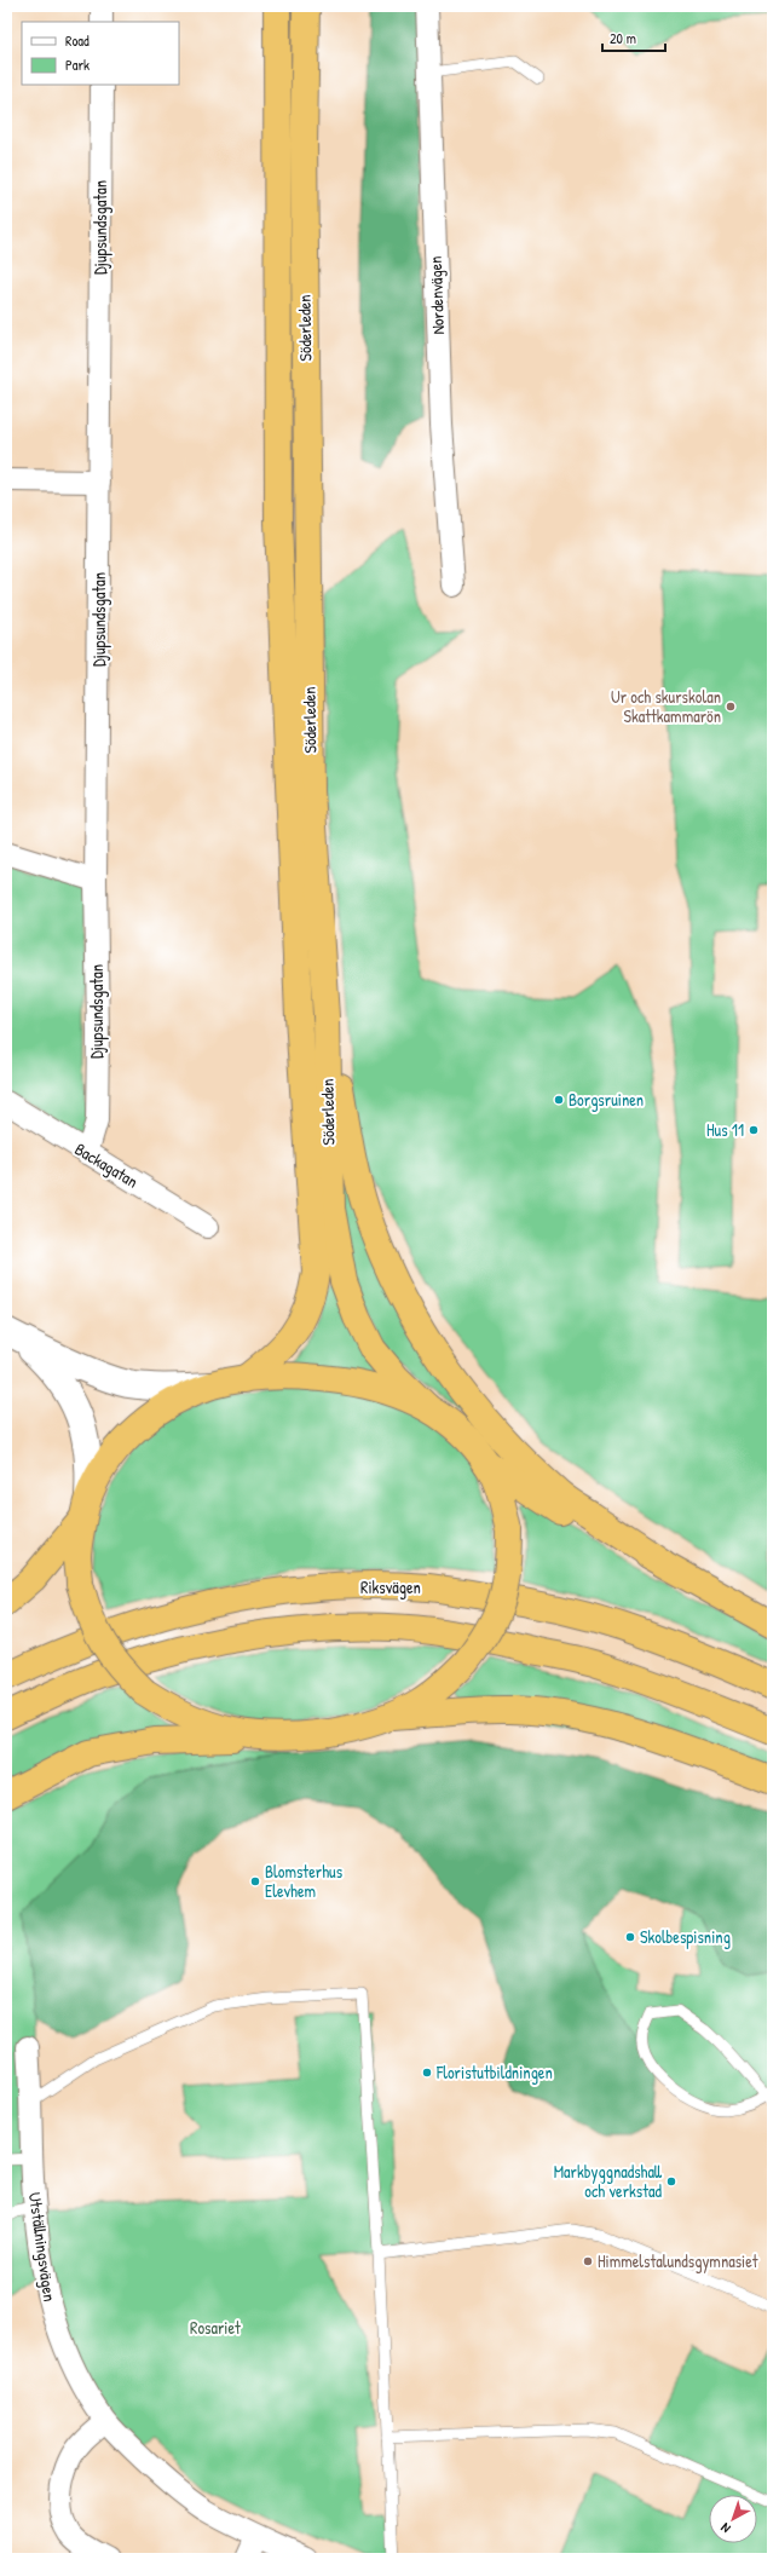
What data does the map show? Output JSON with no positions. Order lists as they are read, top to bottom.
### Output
{
  "streets": {
    "highway": ["Söderleden", "Riksvägen"],
    "street": [
      "Djupsundsgatan",
      "Nordenvägen",
      "Backagatan",
      "Utställningsvägen"
    ]
  },
  "crossings": [
    ["Djupsundsgatan", "Backagatan"]
  ],
  "parks": ["Rosariet"],
  "places": [
    "Ur och skurskolan Skattkammarön",
    "Borgsruinen",
    "Hus 11",
    "Blomsterhus Elevhem",
    "Skolbespisning",
    "Floristutbildningen",
    "Markbyggnadshall och verkstad",
    "Himmelstalundsgymnasiet"
  ],
  "legend": ["Road", "Park"],
  "scale_bar": "20 m",
  "north": "bottom left"
}
